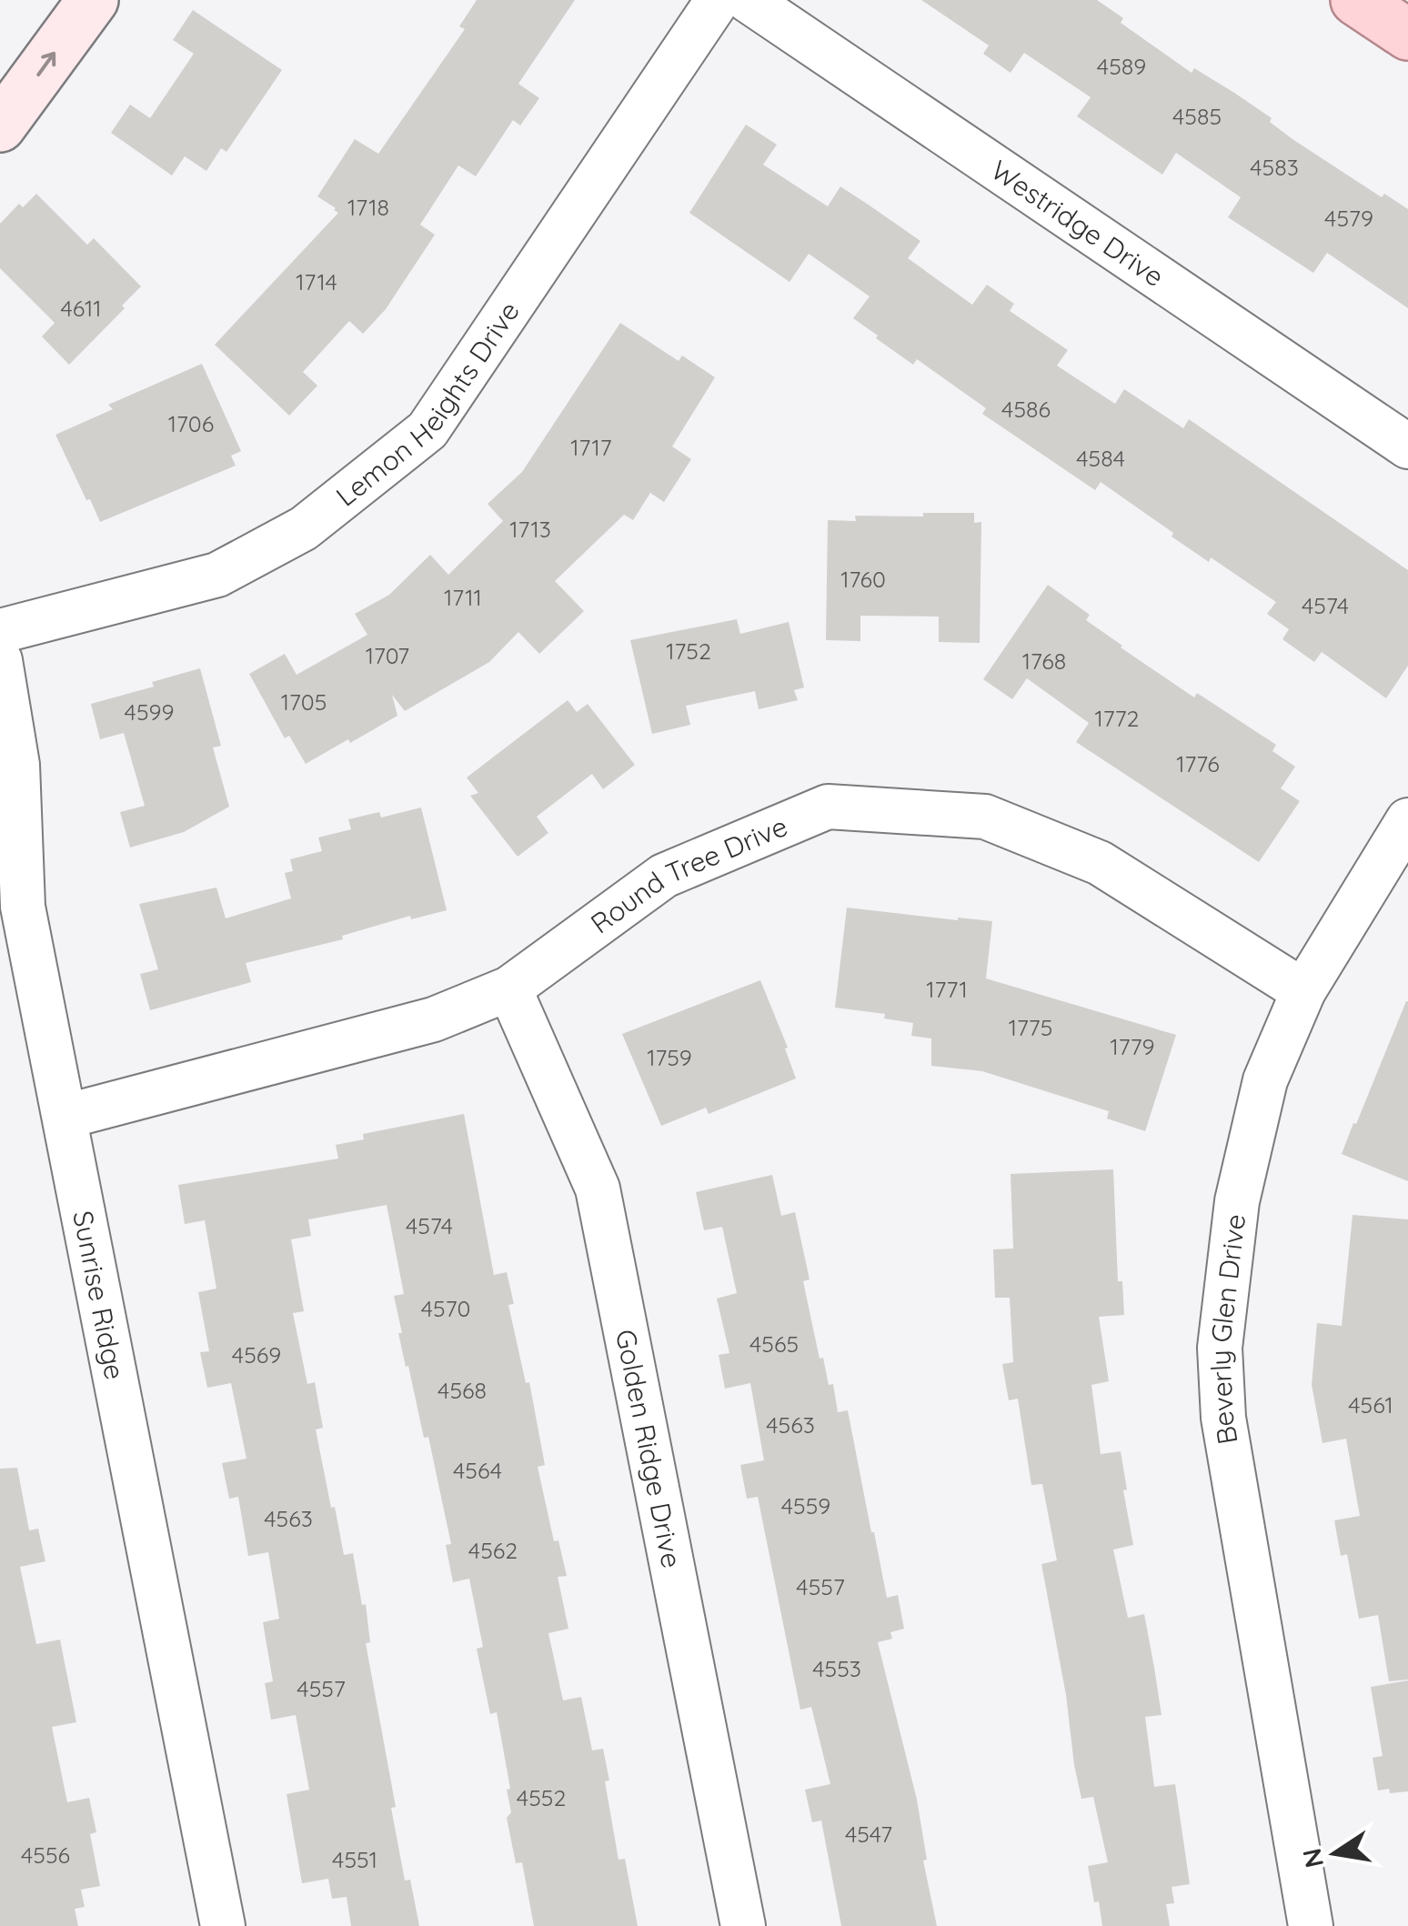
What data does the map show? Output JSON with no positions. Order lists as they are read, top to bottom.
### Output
{
  "streets": {
    "street": [
      "Westridge Drive",
      "Lemon Heights Drive",
      "Round Tree Drive",
      "Sunrise Ridge",
      "Beverly Glen Drive",
      "Golden Ridge Drive"
    ]
  },
  "crossings": [
    ["Round Tree Drive", "Sunrise Ridge"],
    ["Round Tree Drive", "Beverly Glen Drive"],
    ["Round Tree Drive", "Golden Ridge Drive"]
  ],
  "house_numbers": [
    "4589",
    "4585",
    "4583",
    "1718",
    "4579",
    "1714",
    "4611",
    "4586",
    "1706",
    "1717",
    "4584",
    "1713",
    "1760",
    "1711",
    "4574",
    "1752",
    "1707",
    "1768",
    "1705",
    "4599",
    "1772",
    "1776",
    "1771",
    "1775",
    "1779",
    "1759",
    "4574",
    "4570",
    "4565",
    "4569",
    "4568",
    "4561",
    "4563",
    "4564",
    "4559",
    "4563",
    "4562",
    "4557",
    "4553",
    "4557",
    "4552",
    "4547",
    "4556",
    "4551"
  ],
  "north": "left"
}
